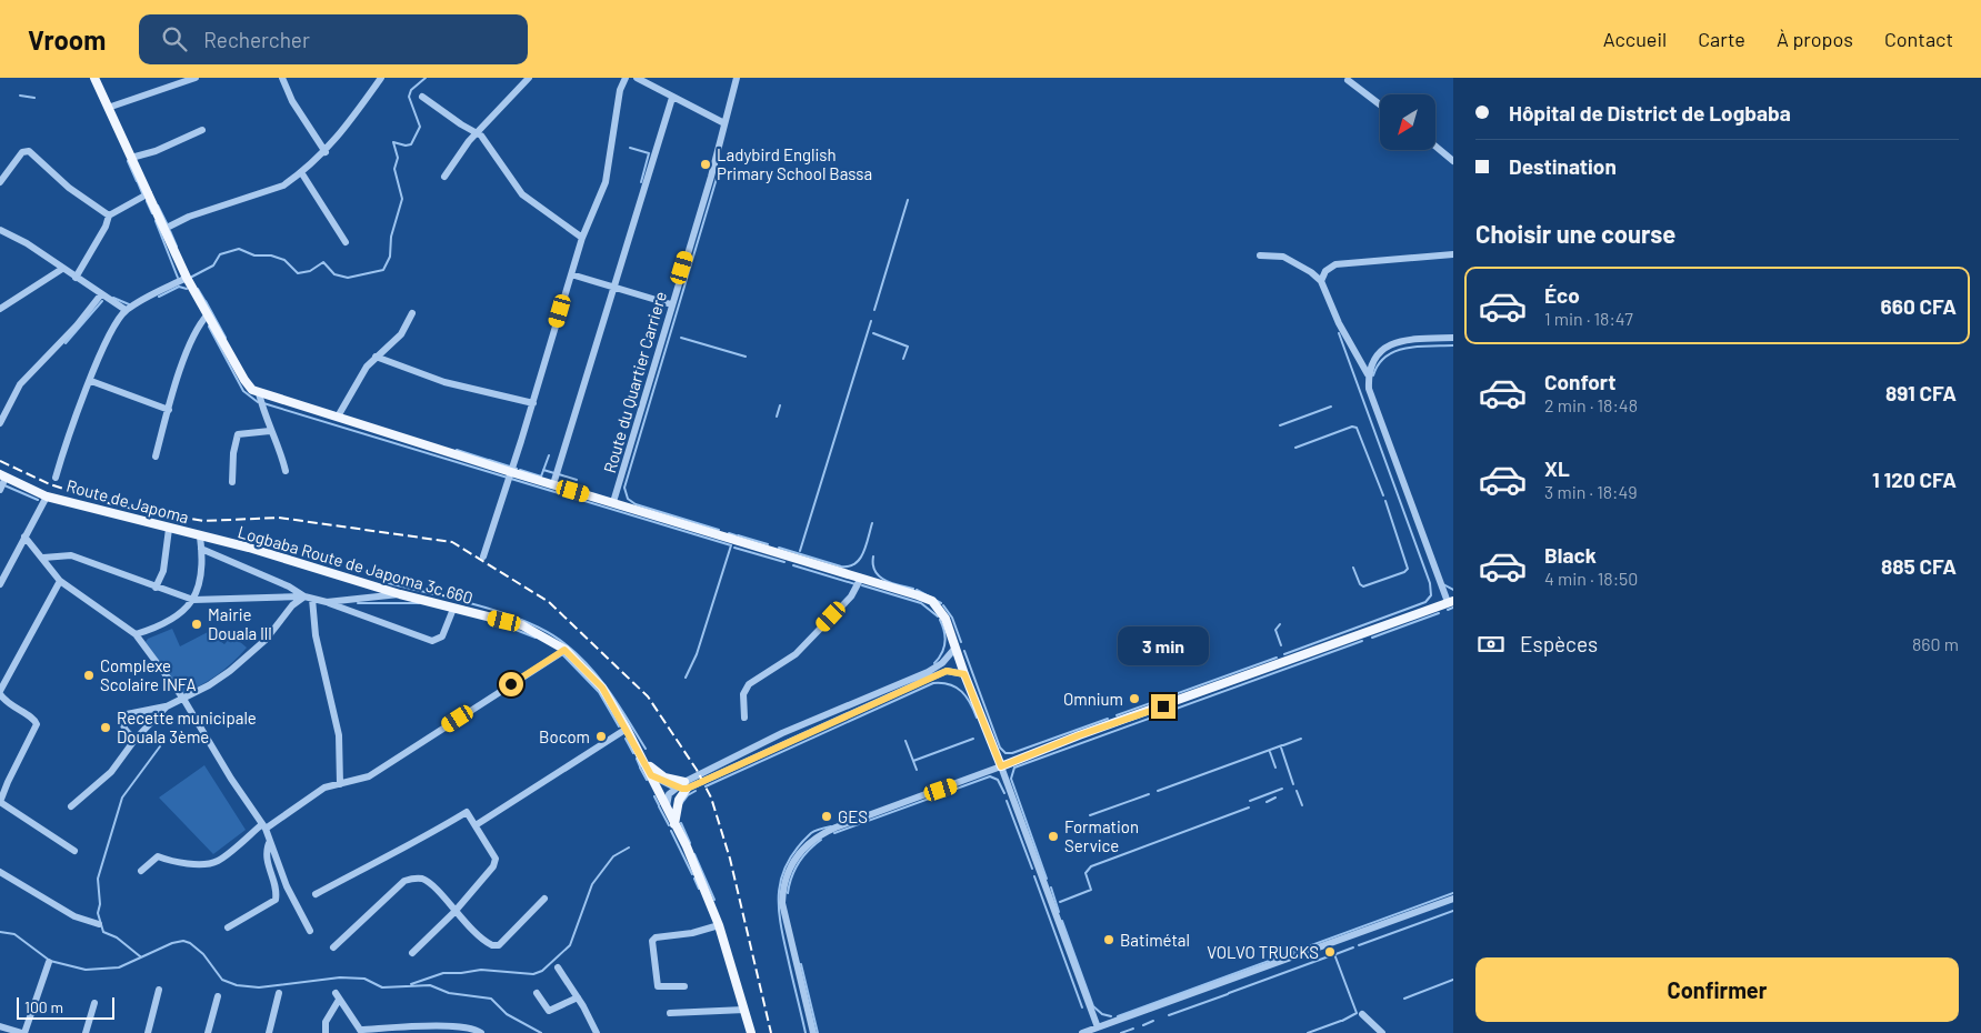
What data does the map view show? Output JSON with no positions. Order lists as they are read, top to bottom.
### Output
{
  "streets": {
    "main road": ["Route de Japoma", "Logbaba Route de Japoma 3c.660"],
    "street": ["Route du Quartier Carriere"]
  },
  "crossings": [
    ["Route de Japoma", "Logbaba Route de Japoma 3c.660"]
  ],
  "places": [
    "Ladybird English Primary School Bassa",
    "Mairie Douala lll",
    "Complexe Scolaire INFA",
    "Omnium",
    "Recette municipale Douala 3ème",
    "Bocom",
    "GES",
    "Formation Service",
    "Batimétal",
    "VOLVO TRUCKS"
  ],
  "scale_bar": "100 m",
  "north": "bottom left",
  "page": {
    "header": "Vroom",
    "search": "Rechercher",
    "nav": [
      "Accueil",
      "Carte",
      "À propos",
      "Contact"
    ],
    "banner": ["Hôpital de District de Logbaba", "Destination"],
    "heading": "Choisir une course",
    "list": [
      {
        "name": "Éco",
        "note": "1 min · 18:47",
        "value": "660 CFA"
      },
      {
        "name": "Confort",
        "note": "2 min · 18:48",
        "value": "891 CFA"
      },
      {
        "name": "XL",
        "note": "3 min · 18:49",
        "value": "1 120 CFA"
      },
      {
        "name": "Black",
        "note": "4 min · 18:50",
        "value": "885 CFA"
      }
    ],
    "pay": ["Espèces", "860 m"],
    "bubble": "3 min",
    "buttons": "Confirmer",
    "scale": "100 m"
  }
}
